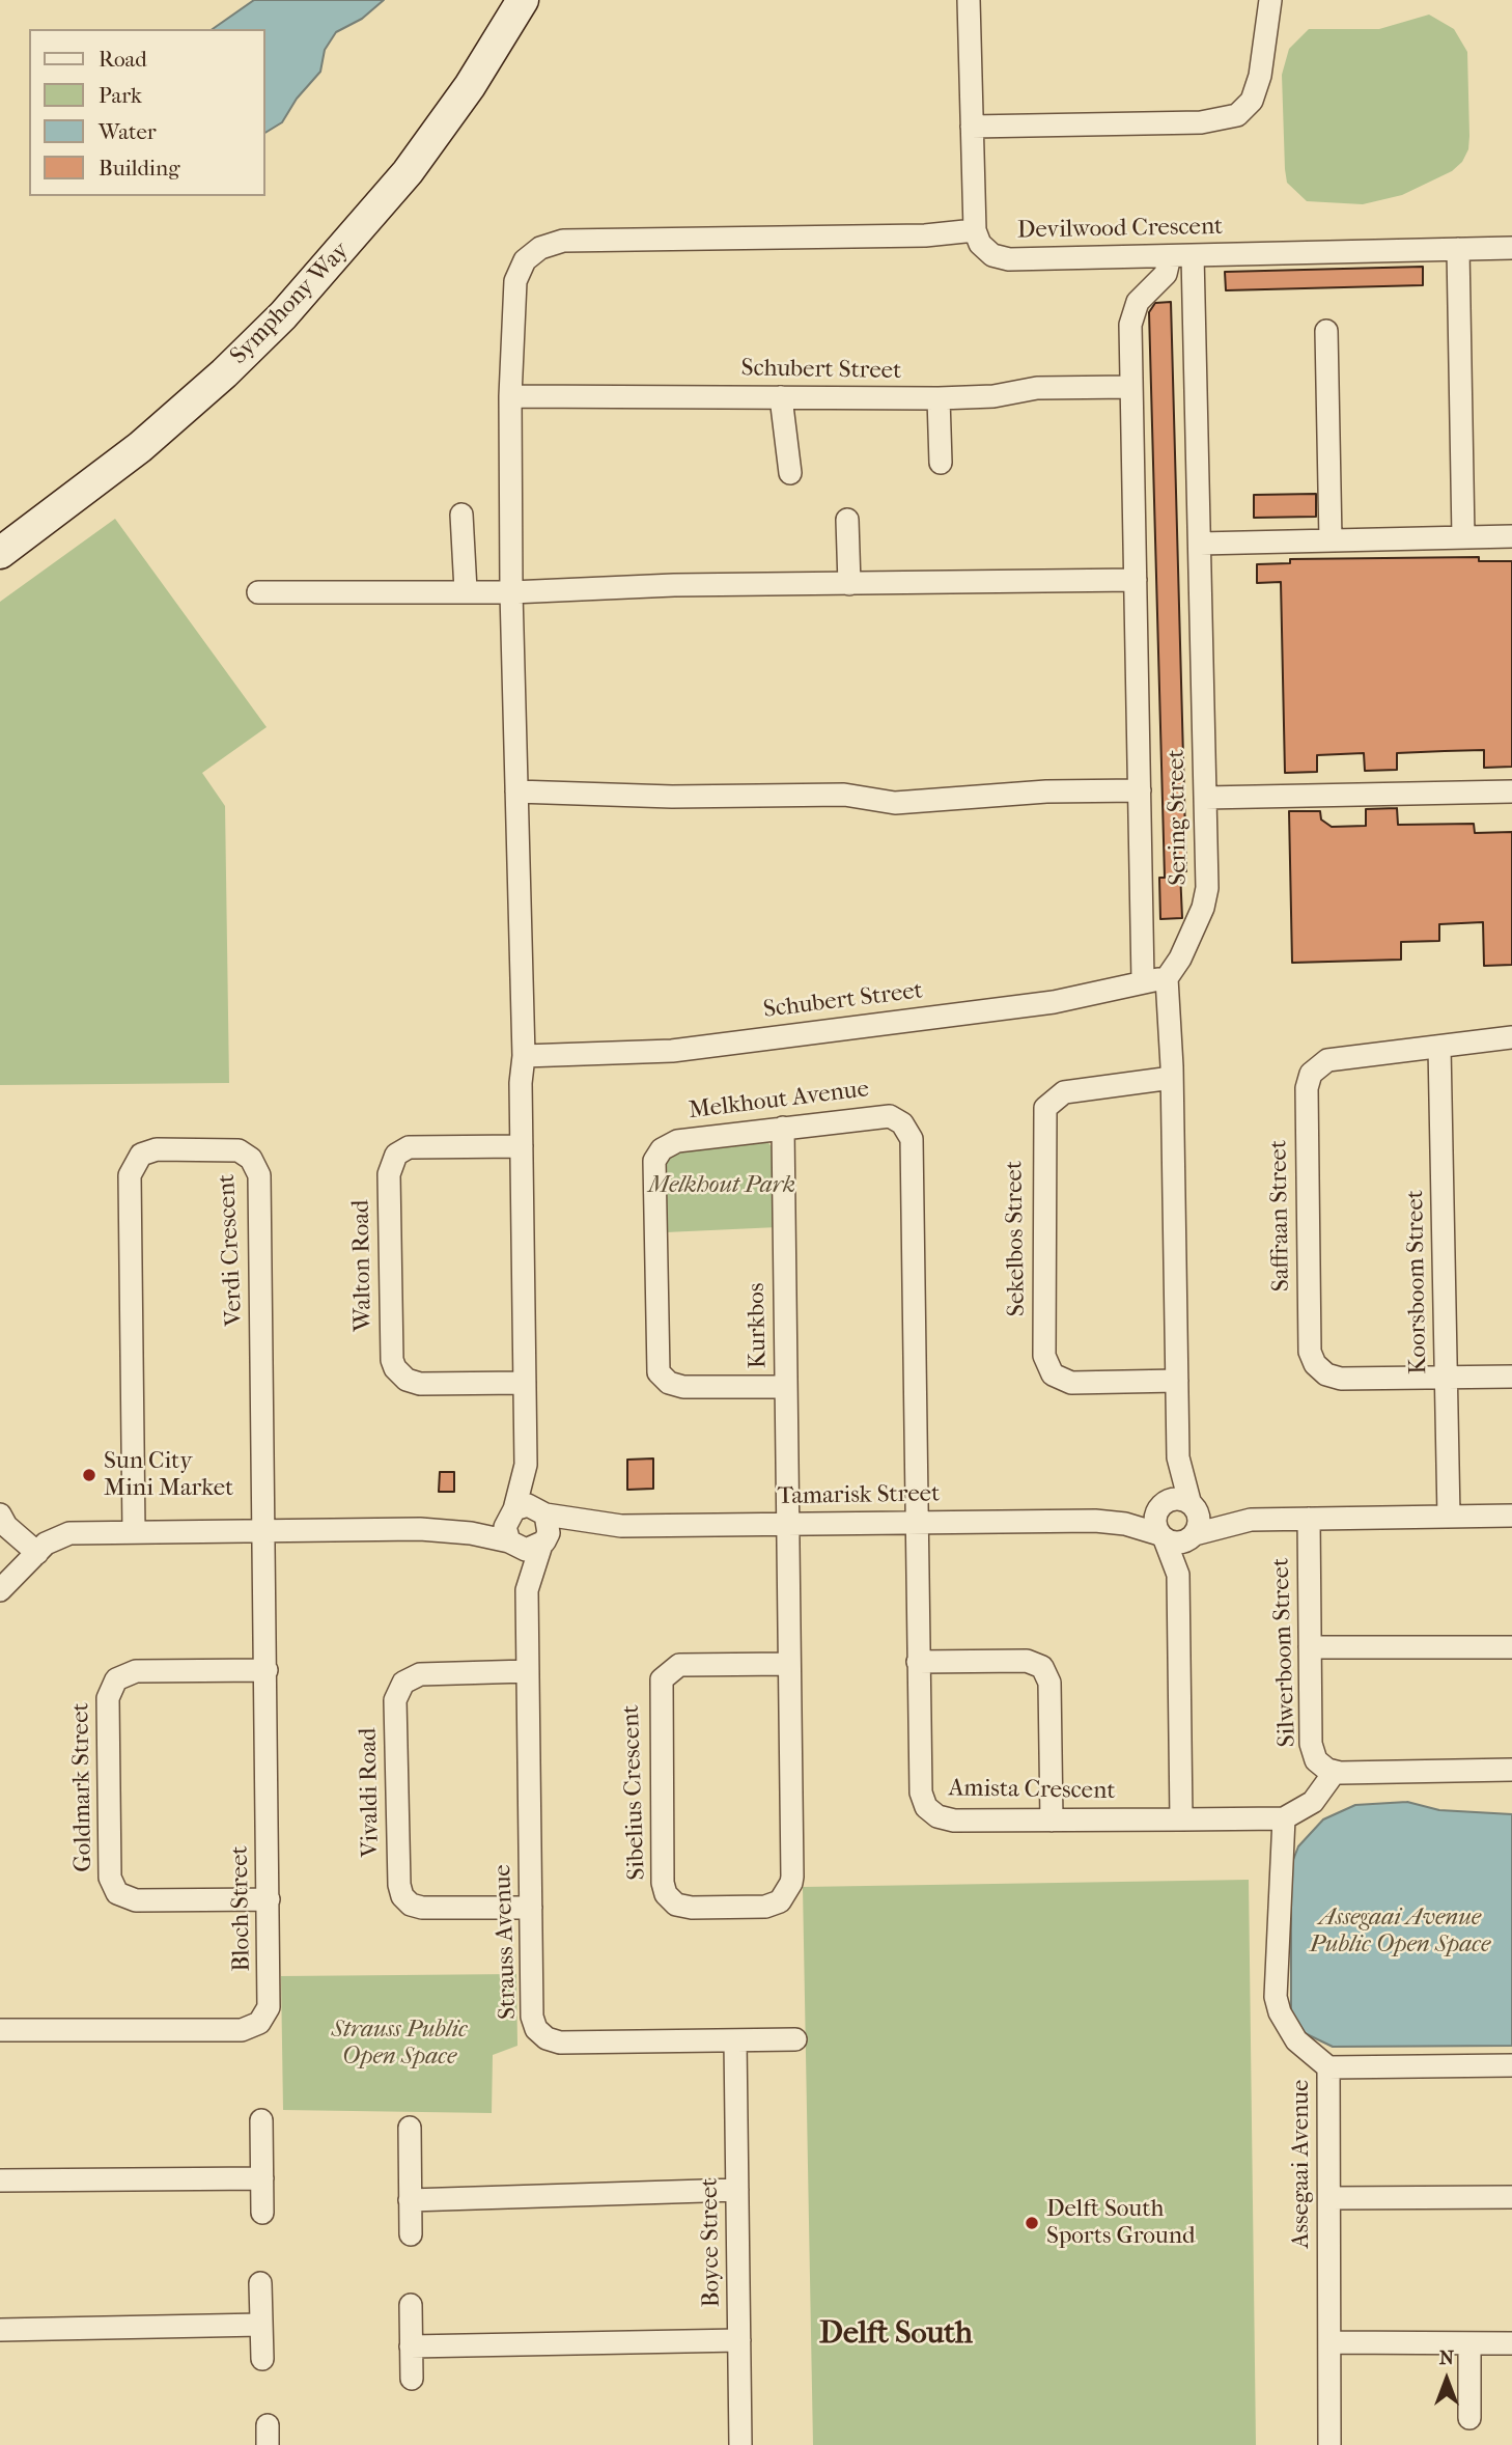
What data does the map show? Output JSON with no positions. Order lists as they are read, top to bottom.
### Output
{
  "streets": {
    "main road": ["Symphony Way"],
    "street": [
      "Devilwood Crescent",
      "Schubert Street",
      "Sering Street",
      "Melkhout Avenue",
      "Saffraan Street",
      "Sekelbos Street",
      "Verdi Crescent",
      "Walton Road",
      "Koorsboom Street",
      "Kurkbos",
      "Tamarisk Street",
      "Silwerboom Street",
      "Goldmark Street",
      "Amista Crescent",
      "Vivaldi Road",
      "Sibelius Crescent",
      "Bloch Street",
      "Strauss Avenue",
      "Assegaai Avenue",
      "Boyce Street"
    ]
  },
  "crossings": [
    ["Devilwood Crescent", "Sering Street"],
    ["Schubert Street", "Sering Street"],
    ["Melkhout Avenue", "Kurkbos"],
    ["Melkhout Avenue", "Tamarisk Street"],
    ["Melkhout Avenue", "Amista Crescent"],
    ["Saffraan Street", "Koorsboom Street"],
    ["Verdi Crescent", "Bloch Street"],
    ["Kurkbos", "Tamarisk Street"],
    ["Kurkbos", "Sibelius Crescent"],
    ["Tamarisk Street", "Amista Crescent"],
    ["Tamarisk Street", "Sibelius Crescent"],
    ["Tamarisk Street", "Strauss Avenue"],
    ["Goldmark Street", "Bloch Street"],
    ["Vivaldi Road", "Strauss Avenue"],
    ["Strauss Avenue", "Boyce Street"]
  ],
  "districts": ["Delft South"],
  "parks": ["Melkhout Park", "Assegaai Avenue Public Open Space", "Strauss Public Open Space"],
  "places": ["Sun City Mini Market", "Delft South Sports Ground"],
  "legend": [
    "Road",
    "Park",
    "Water",
    "Building"
  ],
  "north": "top"
}
